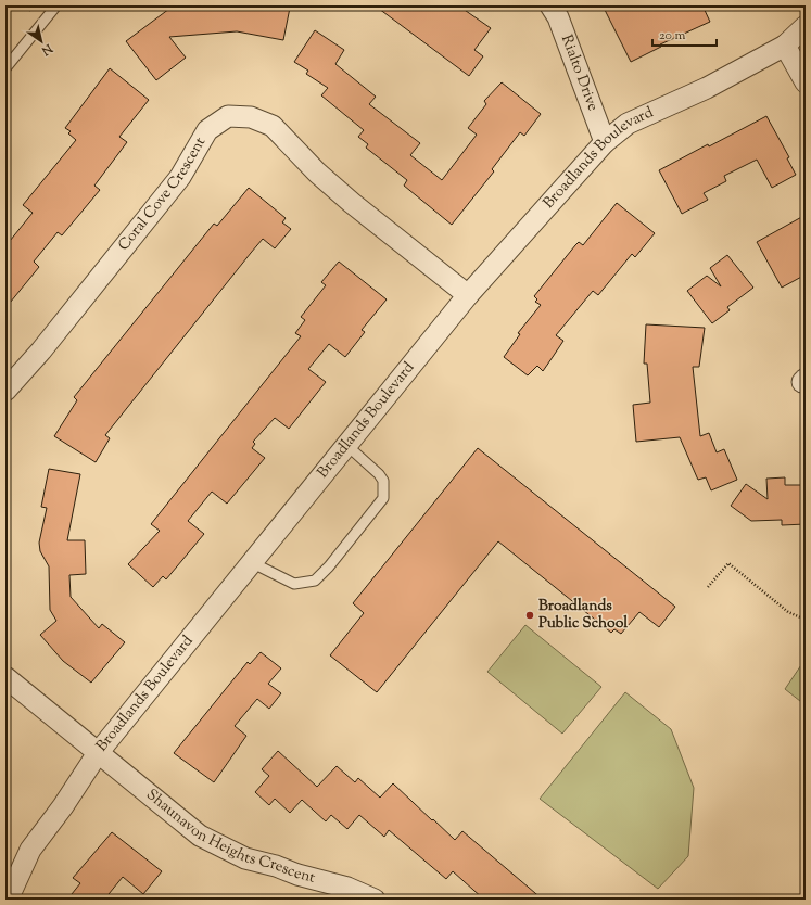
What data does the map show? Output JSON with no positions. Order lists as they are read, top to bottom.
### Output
{
  "streets": {
    "street": [
      "Rialto Drive",
      "Broadlands Boulevard",
      "Coral Cove Crescent",
      "Shaunavon Heights Crescent"
    ]
  },
  "crossings": [
    ["Rialto Drive", "Broadlands Boulevard"],
    ["Broadlands Boulevard", "Coral Cove Crescent"],
    ["Broadlands Boulevard", "Shaunavon Heights Crescent"]
  ],
  "places": ["Broadlands Public School"],
  "scale_bar": "20 m",
  "north": "bottom right"
}
